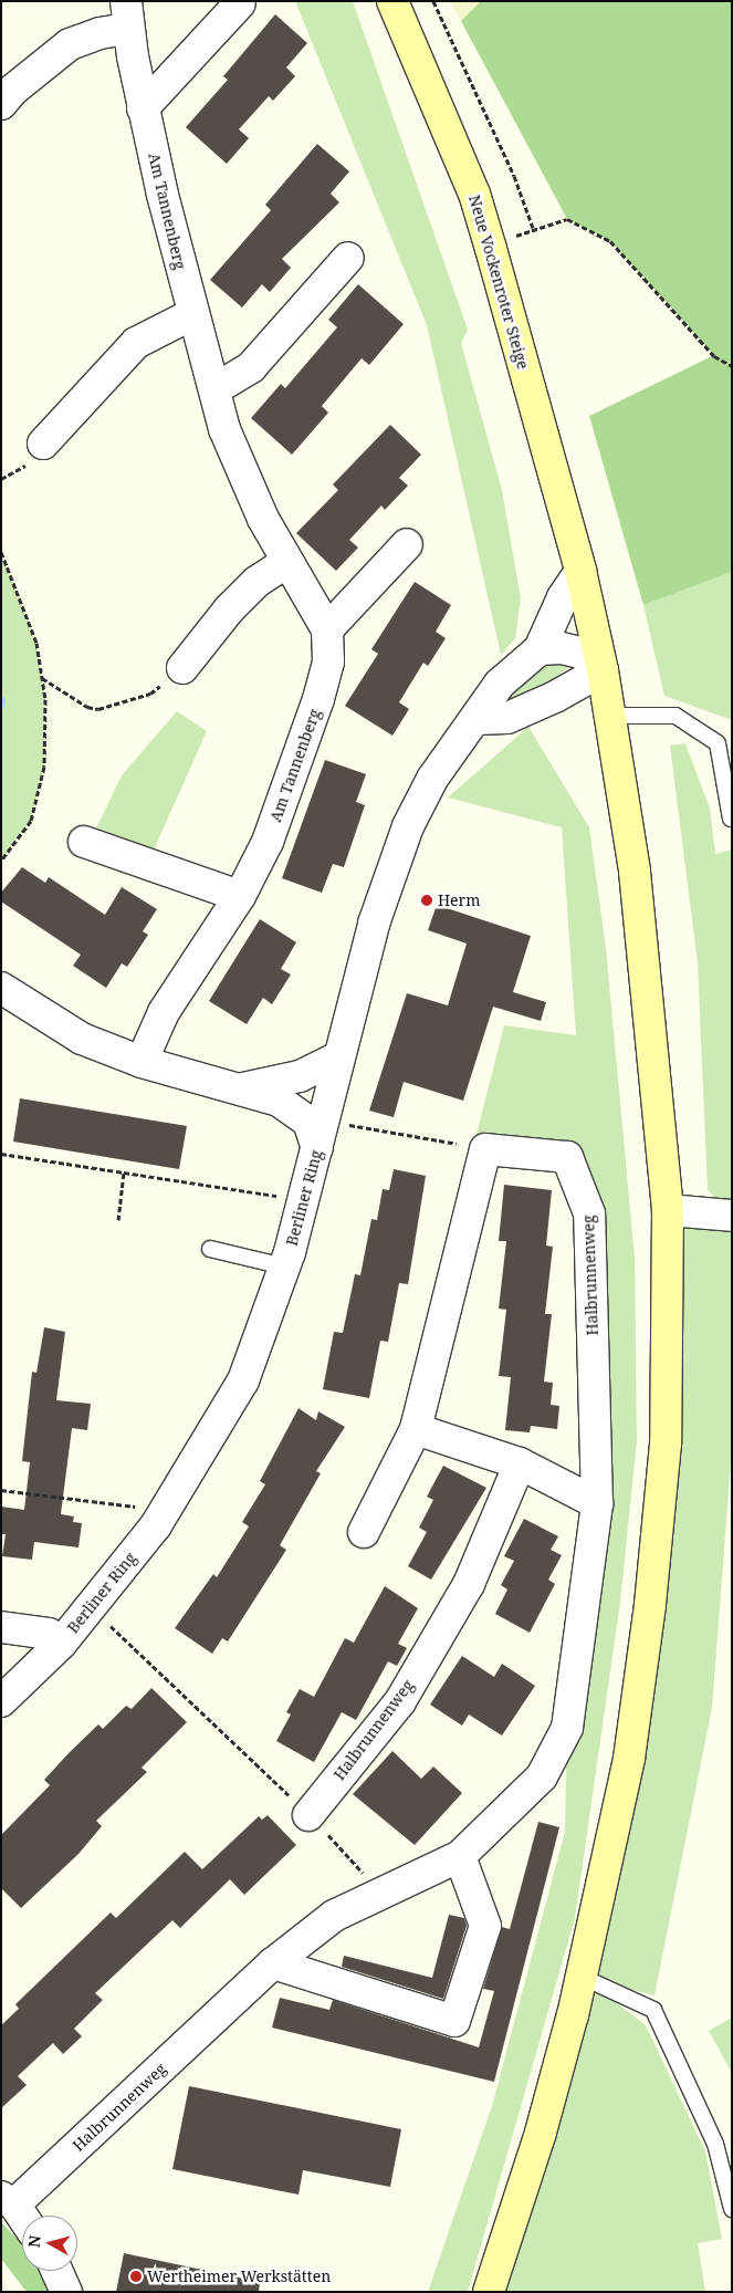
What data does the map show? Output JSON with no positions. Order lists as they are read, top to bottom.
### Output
{
  "streets": {
    "main road": ["Neue Vockenroter Steige"],
    "street": ["Am Tannenberg", "Berliner Ring", "Halbrunnenweg"]
  },
  "crossings": [
    ["Neue Vockenroter Steige", "Berliner Ring"]
  ],
  "places": ["Herm", "Wertheimer Werkstätten"],
  "north": "left"
}
